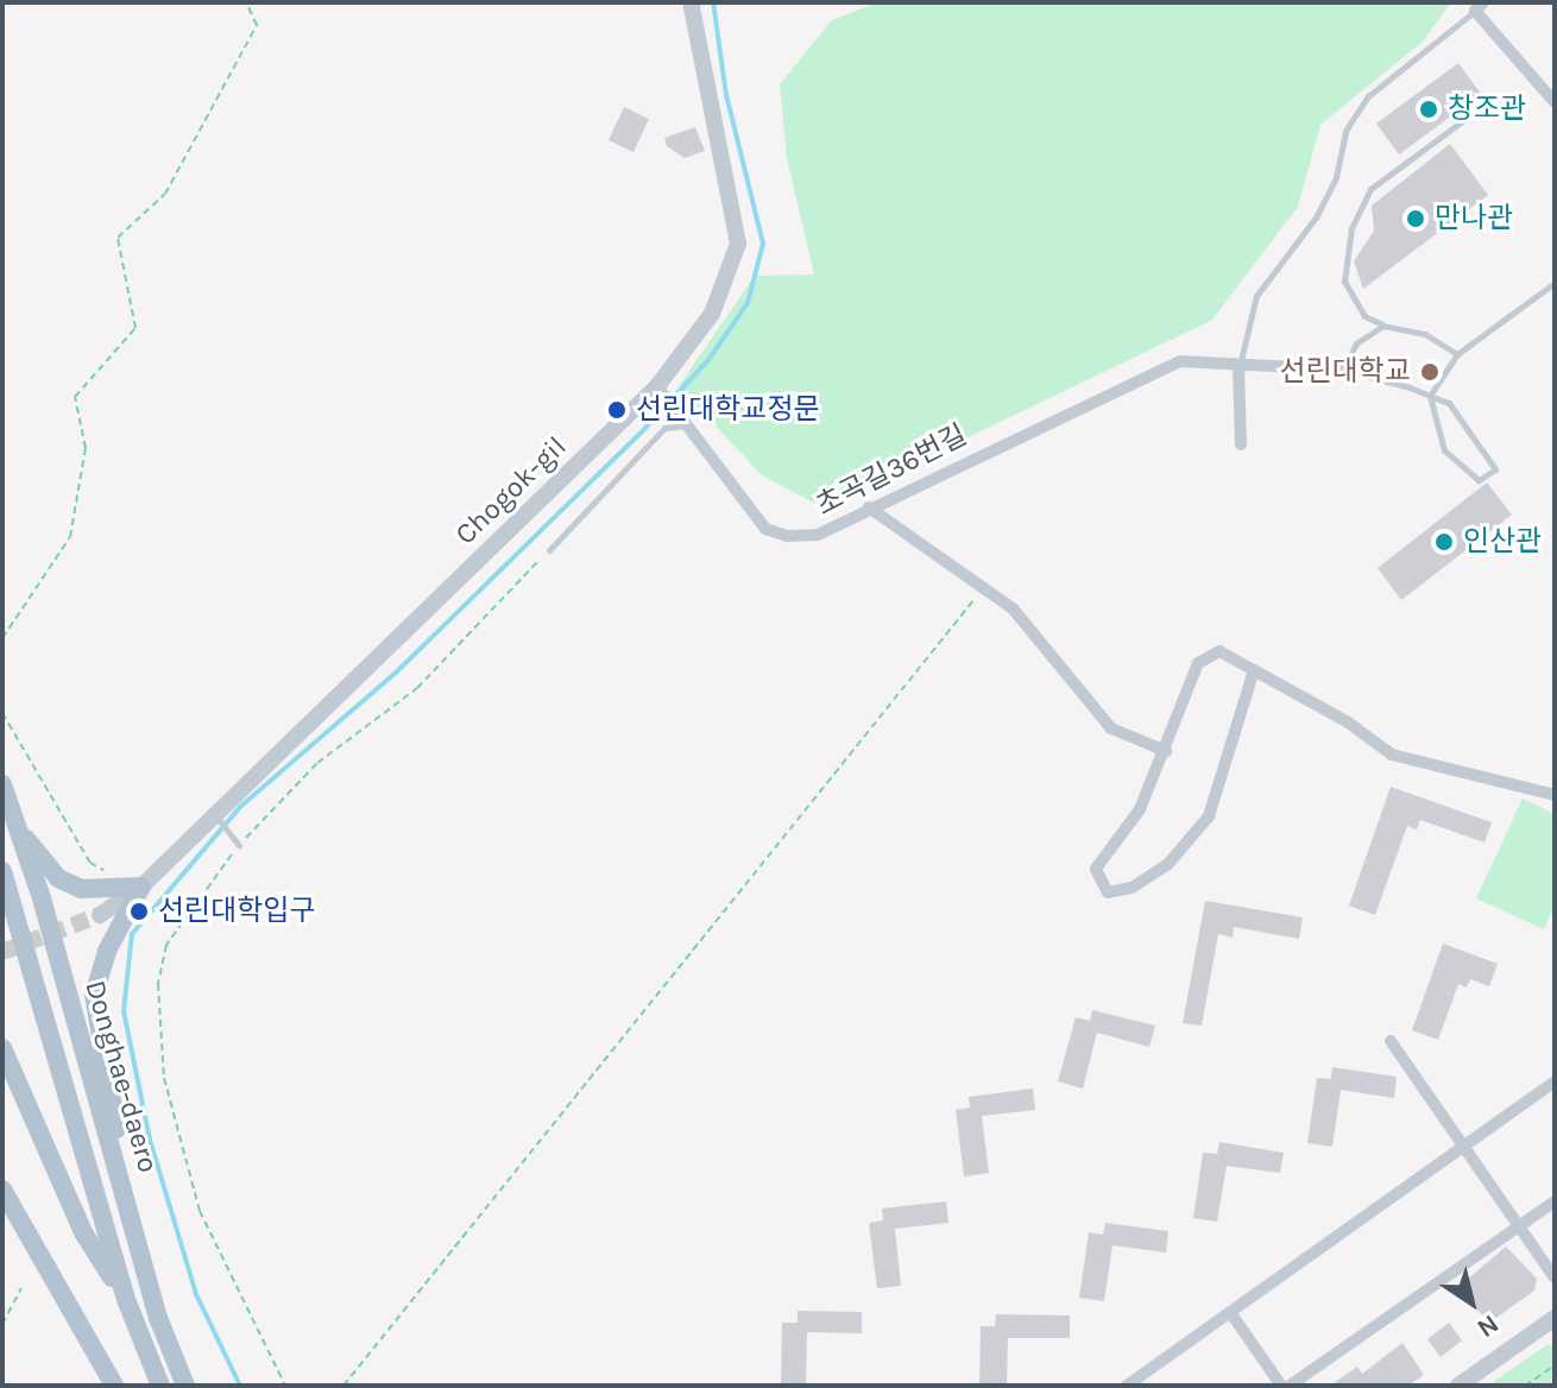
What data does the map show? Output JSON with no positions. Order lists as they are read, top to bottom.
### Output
{
  "streets": {
    "main road": ["Donghae-daero"],
    "street": ["초곡길36번길", "Chogok-gil"]
  },
  "crossings": [
    ["초곡길36번길", "Chogok-gil"]
  ],
  "places": [
    "창조관",
    "만나관",
    "선린대학교",
    "선린대학교정문",
    "인산관",
    "선린대학입구"
  ],
  "north": "bottom right"
}
